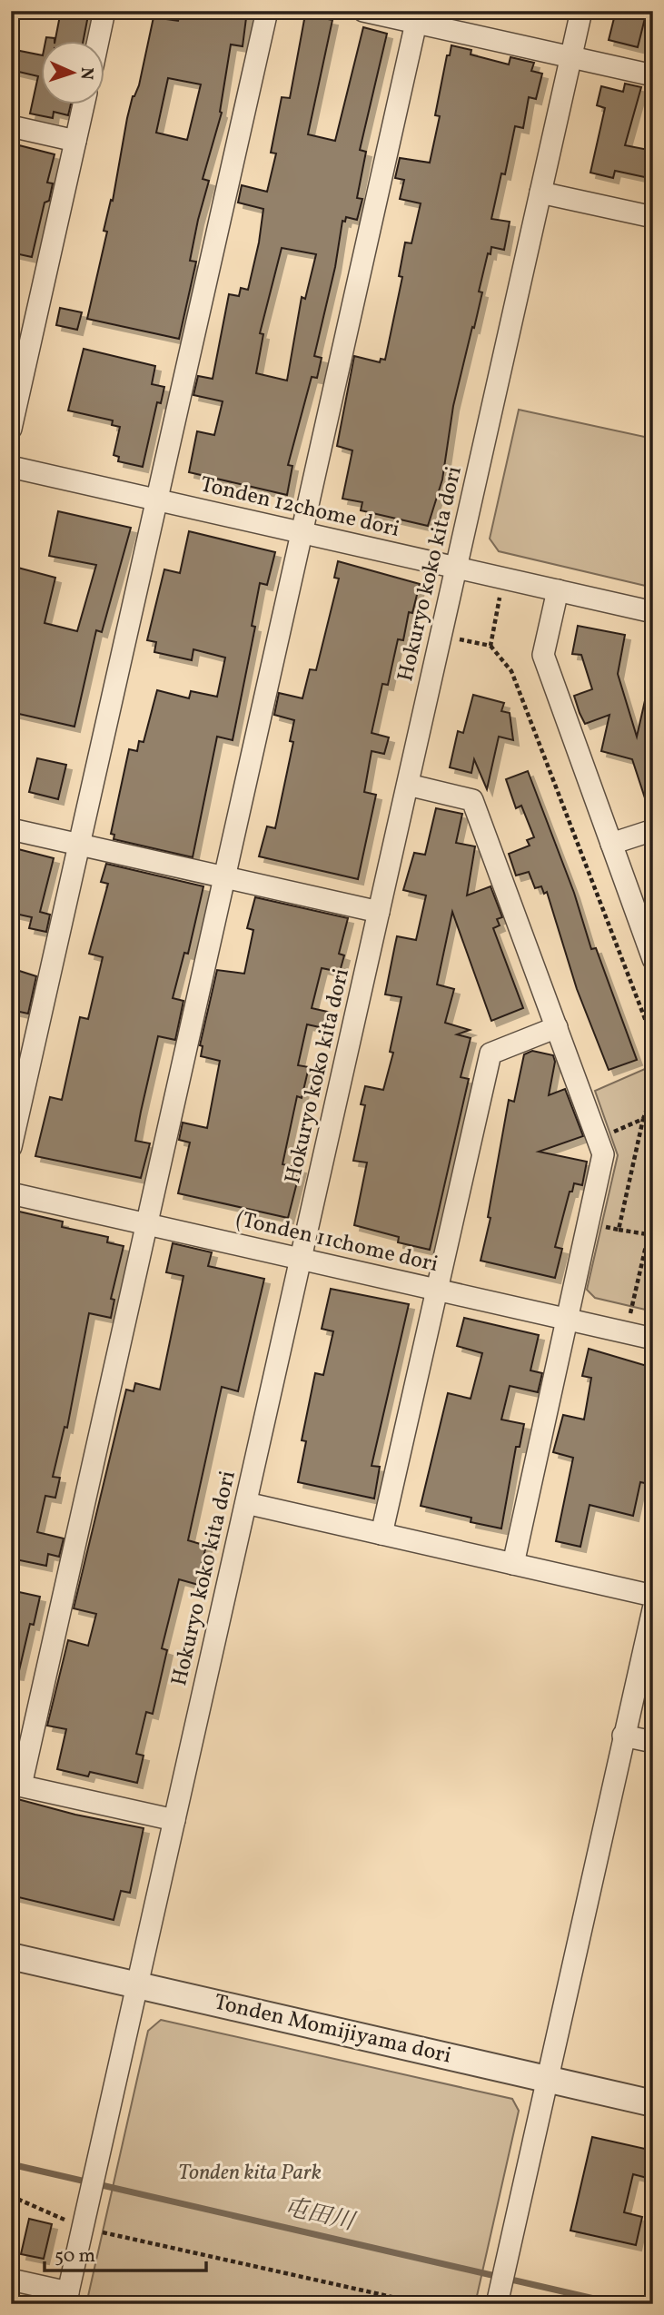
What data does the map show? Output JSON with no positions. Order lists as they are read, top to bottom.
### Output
{
  "streets": {
    "street": [
      "Tonden 12chome dori",
      "Hokuryo koko kita dori",
      "(Tonden 11chome dori",
      "Tonden Momijiyama dori"
    ]
  },
  "crossings": [
    ["Tonden 12chome dori", "Hokuryo koko kita dori"],
    ["Hokuryo koko kita dori", "(Tonden 11chome dori"],
    ["Hokuryo koko kita dori", "Tonden Momijiyama dori"]
  ],
  "water": ["屯田川"],
  "parks": ["Tonden kita Park"],
  "scale_bar": "50 m",
  "north": "right"
}
